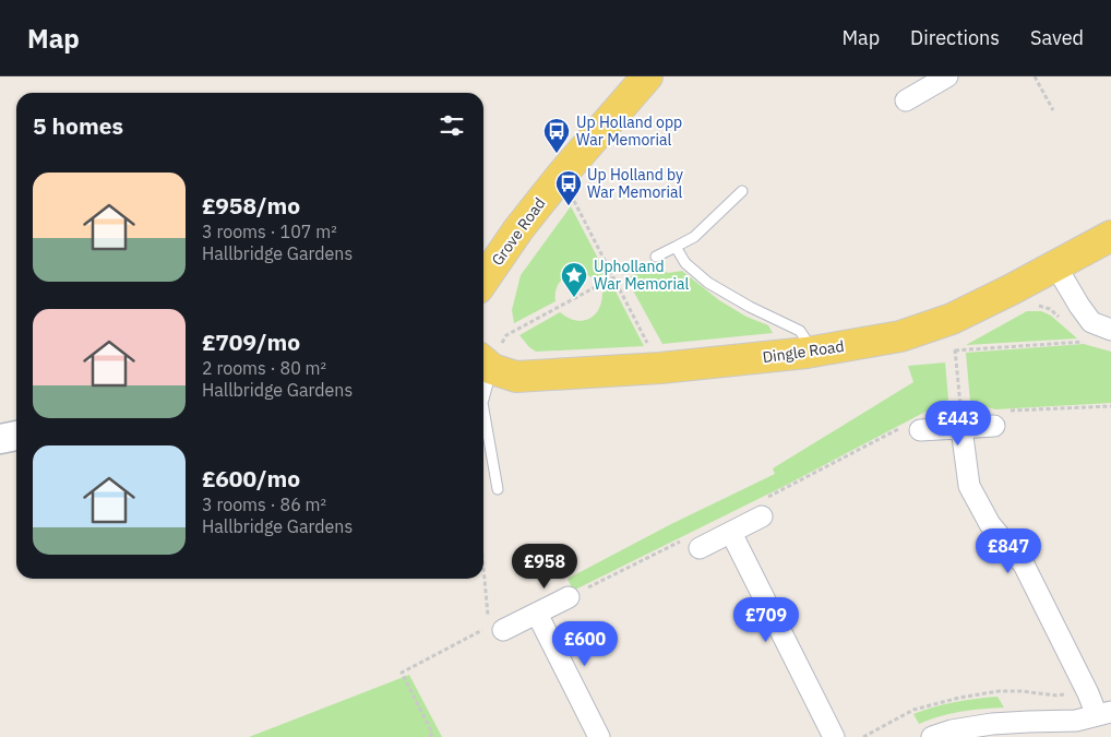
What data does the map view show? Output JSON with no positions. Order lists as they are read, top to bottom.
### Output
{
  "streets": {
    "main road": ["Grove Road", "Dingle Road"]
  },
  "places": {
    "bus stop": ["Up Holland opp War Memorial", "Up Holland by War Memorial"],
    "place": ["Upholland War Memorial"]
  },
  "page": {
    "header": "Map",
    "nav": ["Map", "Directions", "Saved"],
    "heading": "5 homes",
    "list": [
      {
        "name": "£958/mo",
        "note": "3 rooms · 107 m² · Hallbridge Gardens"
      },
      {
        "name": "£709/mo",
        "note": "2 rooms · 80 m² · Hallbridge Gardens"
      },
      {
        "name": "£600/mo",
        "note": "3 rooms · 86 m² · Hallbridge Gardens"
      }
    ],
    "price": [
      "£443",
      "£847",
      "£958",
      "£709",
      "£600"
    ]
  }
}
